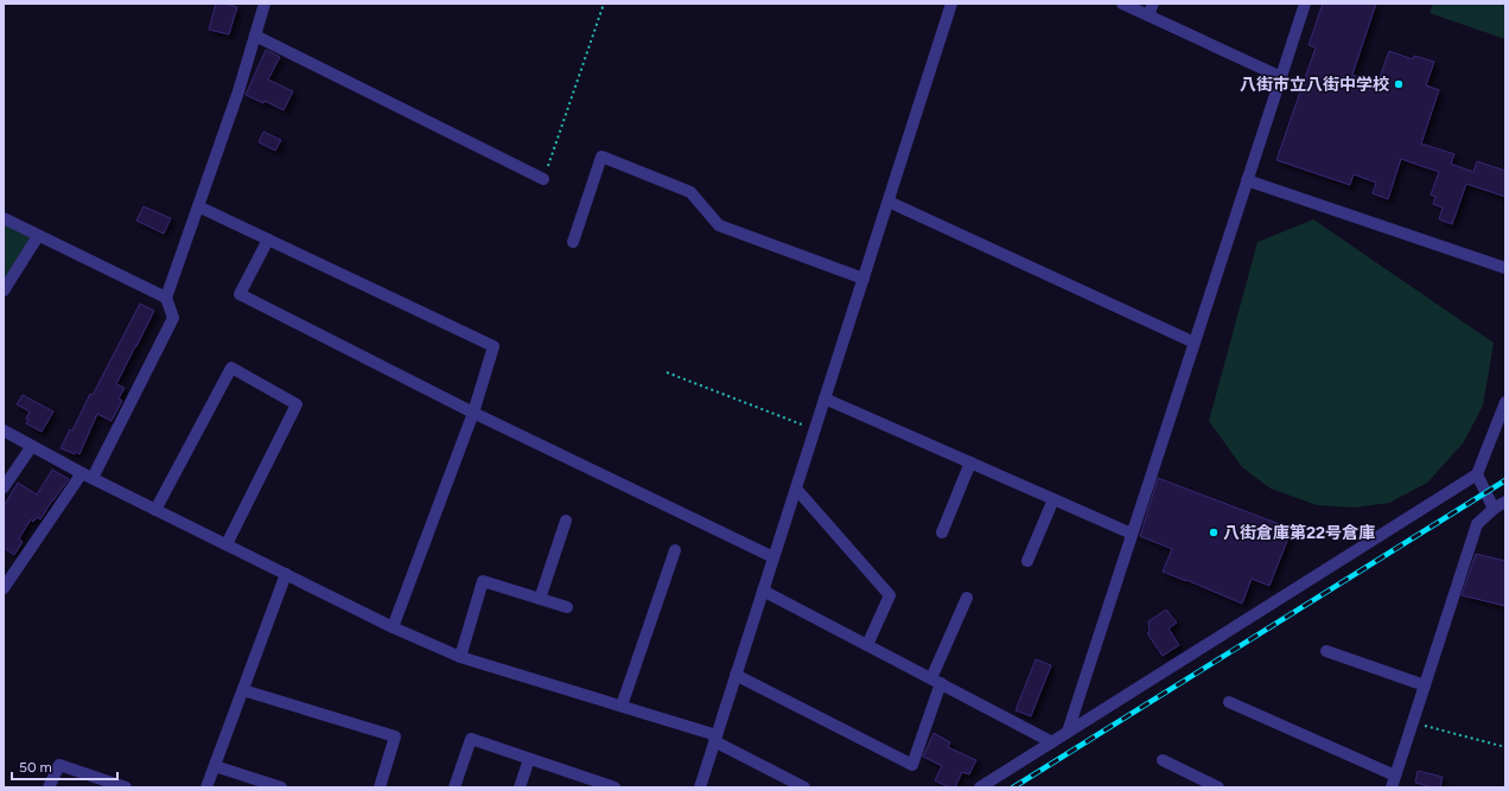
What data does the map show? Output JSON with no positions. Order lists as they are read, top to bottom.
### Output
{
  "places": ["八街市立八街中学校", "八街倉庫第22号倉庫"],
  "scale_bar": "50 m"
}
